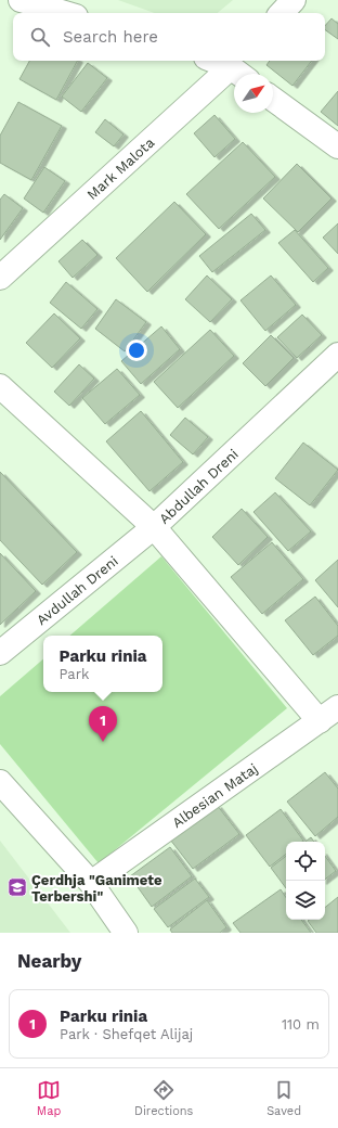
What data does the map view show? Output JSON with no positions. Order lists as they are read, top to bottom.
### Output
{
  "streets": {
    "street": [
      "Mark Malota",
      "Abdullah Dreni",
      "Avdullah Dreni",
      "Albesian Mataj"
    ]
  },
  "crossings": [
    ["Abdullah Dreni", "Avdullah Dreni"]
  ],
  "places": {
    "school or university": ["Çerdhja \"Ganimete Terbershi\""]
  },
  "north": "top right",
  "page": {
    "search": "Search here",
    "popup": ["Parku rinia", "Park"],
    "pins": "1",
    "heading": "Nearby",
    "list": [
      {
        "mark": "1",
        "name": "Parku rinia",
        "note": "Park · Shefqet Alijaj",
        "value": "110 m"
      }
    ],
    "nav": ["Map", "Directions", "Saved"]
  }
}
